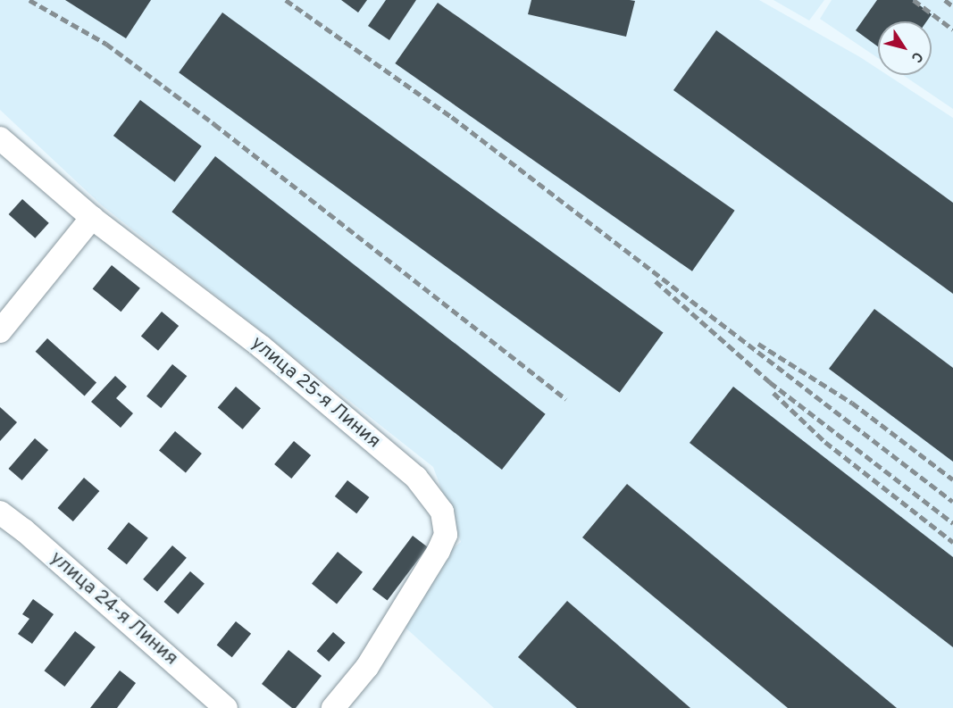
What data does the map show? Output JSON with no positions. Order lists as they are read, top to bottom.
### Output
{
  "streets": {
    "street": ["улица 25-я Линия", "улица 24-я Линия"]
  },
  "north": "bottom right"
}
